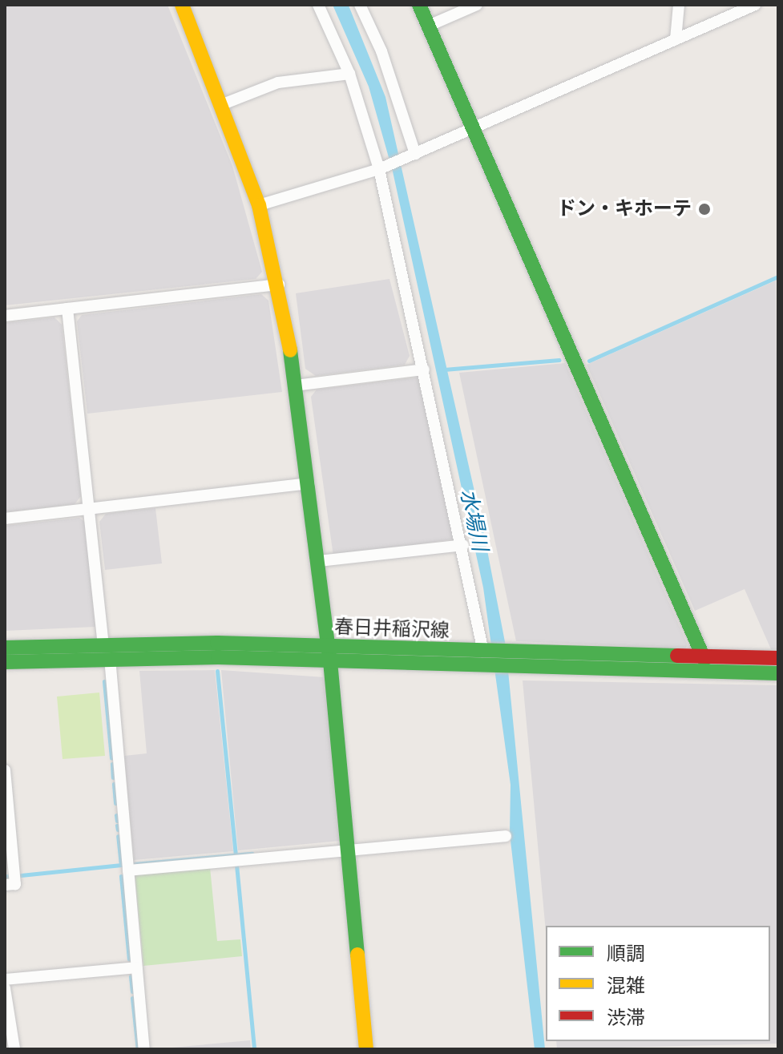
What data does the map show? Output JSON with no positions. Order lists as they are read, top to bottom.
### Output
{
  "streets": {
    "street": ["春日井稲沢線"]
  },
  "water": ["水場川"],
  "places": ["ドン・キホーテ"],
  "legend": ["順調", "混雑", "渋滞"]
}
